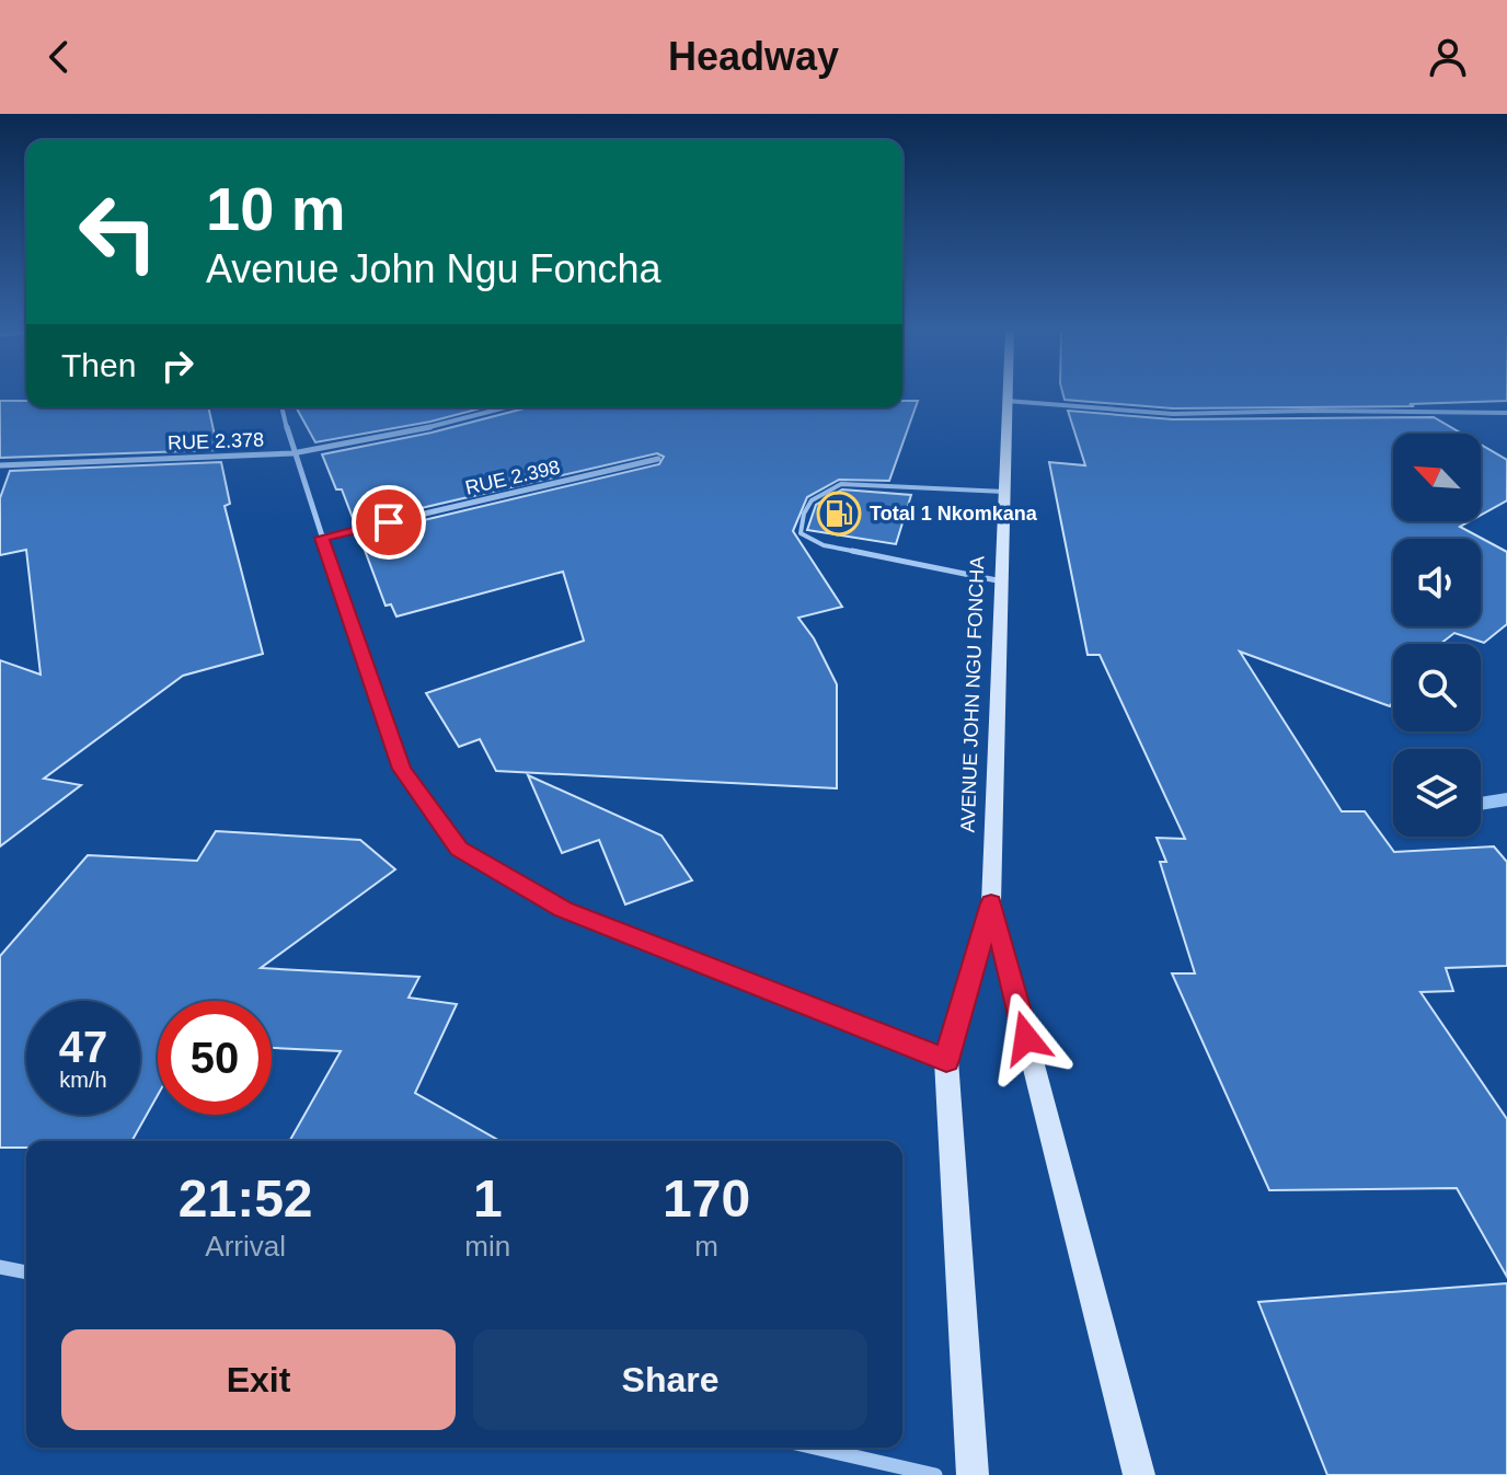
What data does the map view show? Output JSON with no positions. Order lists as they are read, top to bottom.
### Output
{
  "streets": {
    "main road": ["AVENUE JOHN NGU FONCHA"],
    "street": ["RUE 2.378", "RUE 2.398"]
  },
  "places": {
    "fuel station": ["Total 1 Nkomkana"]
  },
  "north": "top left",
  "page": {
    "header": "Headway",
    "turn": ["10 m", "Avenue John Ngu Foncha"],
    "then": "Then",
    "speed": "47 km/h",
    "limit": "50",
    "eta": [
      "21:52",
      "Arrival",
      "1",
      "min",
      "170",
      "m"
    ],
    "buttons": ["Exit", "Share"]
  }
}
